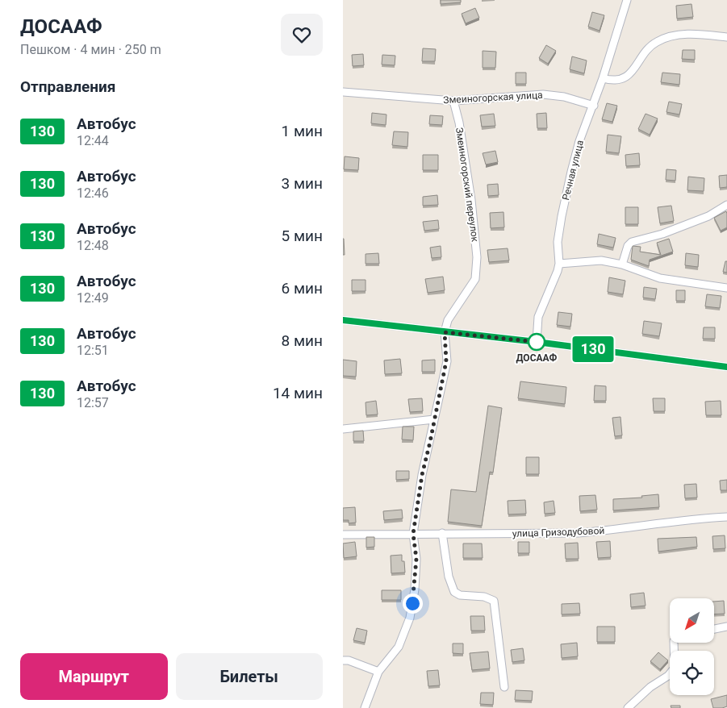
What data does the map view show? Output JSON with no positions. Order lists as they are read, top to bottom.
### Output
{
  "streets": {
    "street": [
      "Змеиногорская улица",
      "Речная улица",
      "Змеиногорский переулок",
      "улица Гризодубовой"
    ]
  },
  "crossings": [
    ["Змеиногорская улица", "Речная улица"],
    ["Змеиногорская улица", "Змеиногорский переулок"]
  ],
  "places": ["ДОСААФ"],
  "lines": ["bus line 130"],
  "north": "bottom left",
  "page": {
    "heading": [
      ["ДОСААФ", "Пешком · 4 мин · 250 m"],
      "Отправления"
    ],
    "on_map": "130",
    "list": [
      {
        "mark": "130",
        "name": "Автобус",
        "note": "12:44",
        "value": "1 мин"
      },
      {
        "mark": "130",
        "name": "Автобус",
        "note": "12:46",
        "value": "3 мин"
      },
      {
        "mark": "130",
        "name": "Автобус",
        "note": "12:48",
        "value": "5 мин"
      },
      {
        "mark": "130",
        "name": "Автобус",
        "note": "12:49",
        "value": "6 мин"
      },
      {
        "mark": "130",
        "name": "Автобус",
        "note": "12:51",
        "value": "8 мин"
      },
      {
        "mark": "130",
        "name": "Автобус",
        "note": "12:57",
        "value": "14 мин"
      }
    ],
    "buttons": ["Маршрут", "Билеты"]
  }
}
